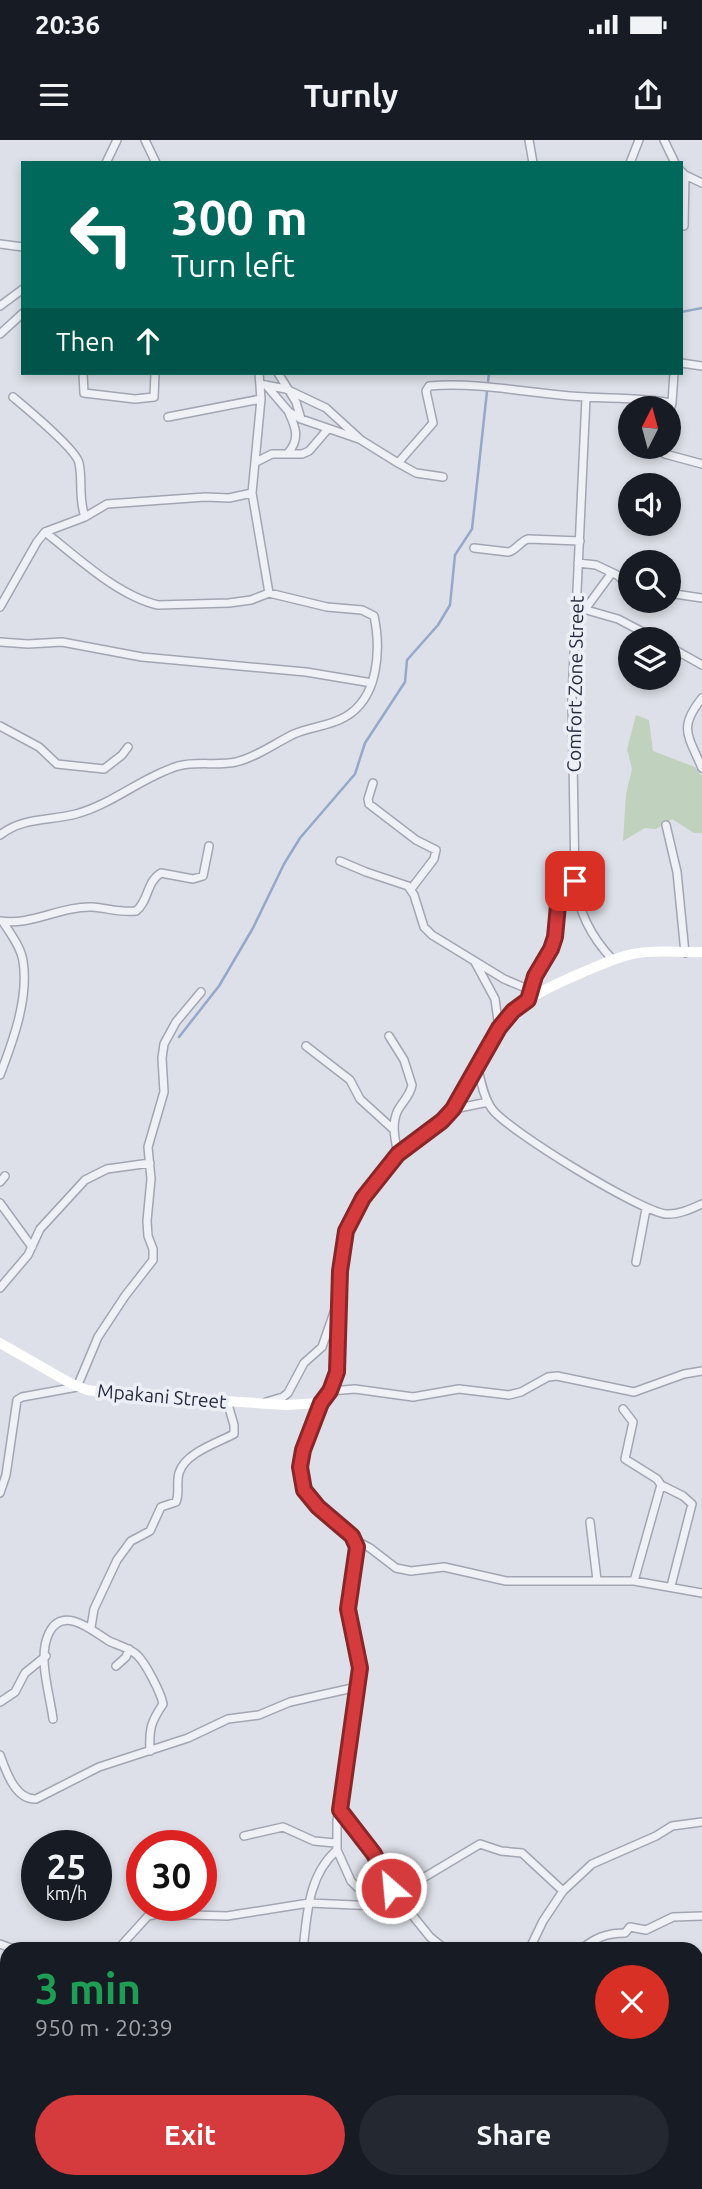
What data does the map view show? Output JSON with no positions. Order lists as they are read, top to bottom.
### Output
{
  "streets": {
    "street": ["Comfort Zone Street", "Mpakani Street"]
  },
  "north": "top",
  "page": {
    "status": "20:36",
    "header": "Turnly",
    "turn": ["300 m", "Turn left"],
    "then": "Then",
    "speed": "25 km/h",
    "limit": "30",
    "heading": ["3 min", "950 m · 20:39"],
    "buttons": ["Exit", "Share"]
  }
}
